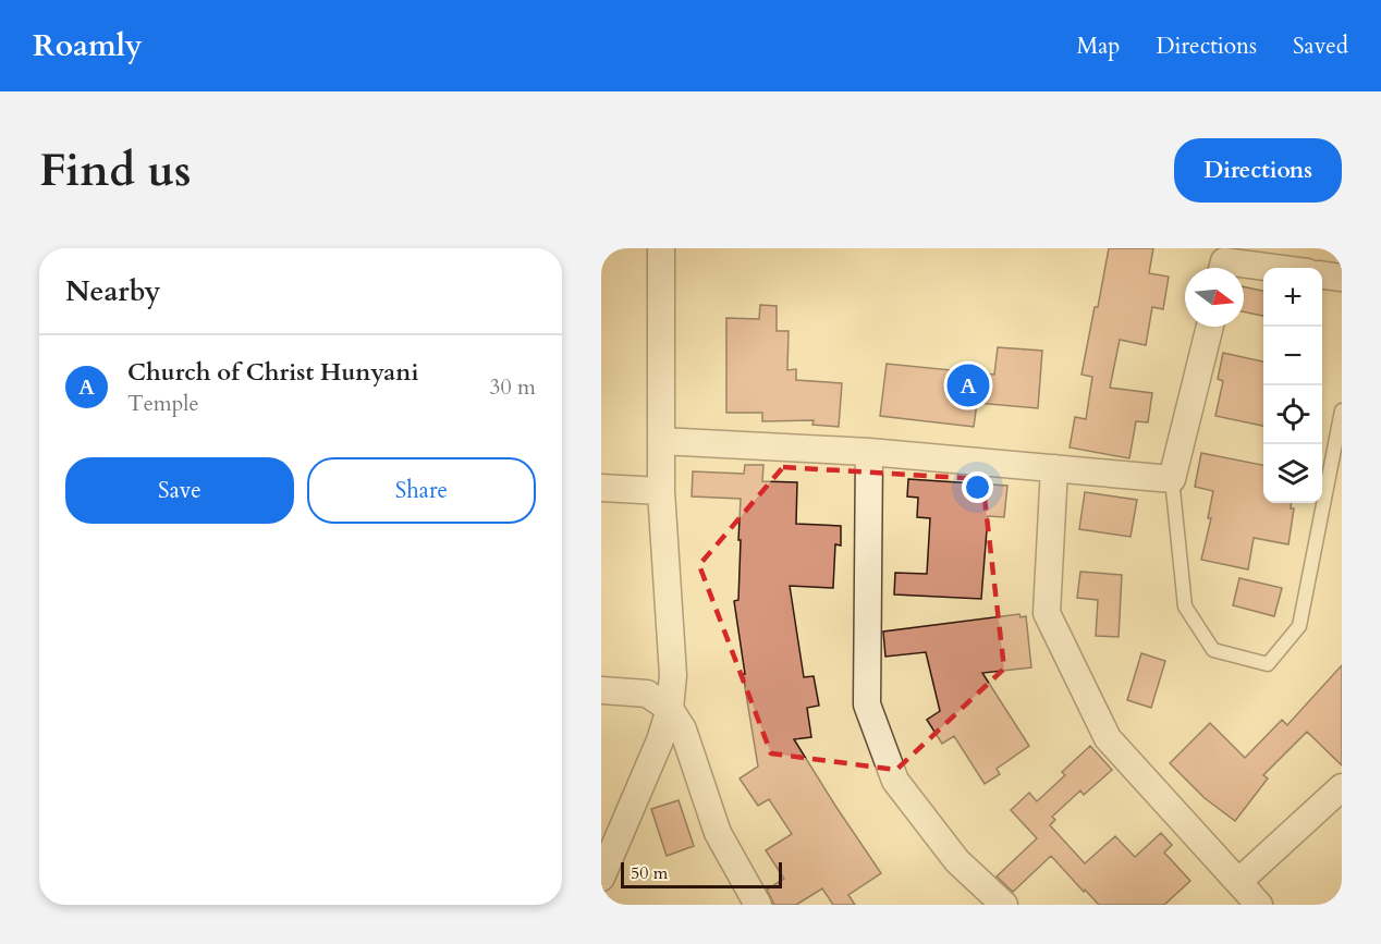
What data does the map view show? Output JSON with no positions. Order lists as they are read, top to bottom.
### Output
{
  "scale_bar": "50 m",
  "north": "right",
  "page": {
    "header": "Roamly",
    "nav": ["Map", "Directions", "Saved"],
    "buttons": [
      "Directions",
      ["Save", "Share"]
    ],
    "title": "Find us",
    "heading": "Nearby",
    "map_buttons": ["+", "−"],
    "list": [
      {
        "mark": "A",
        "name": "Church of Christ Hunyani",
        "note": "Temple",
        "value": "30 m"
      }
    ],
    "pins": "A",
    "scale": "50 m"
  }
}
